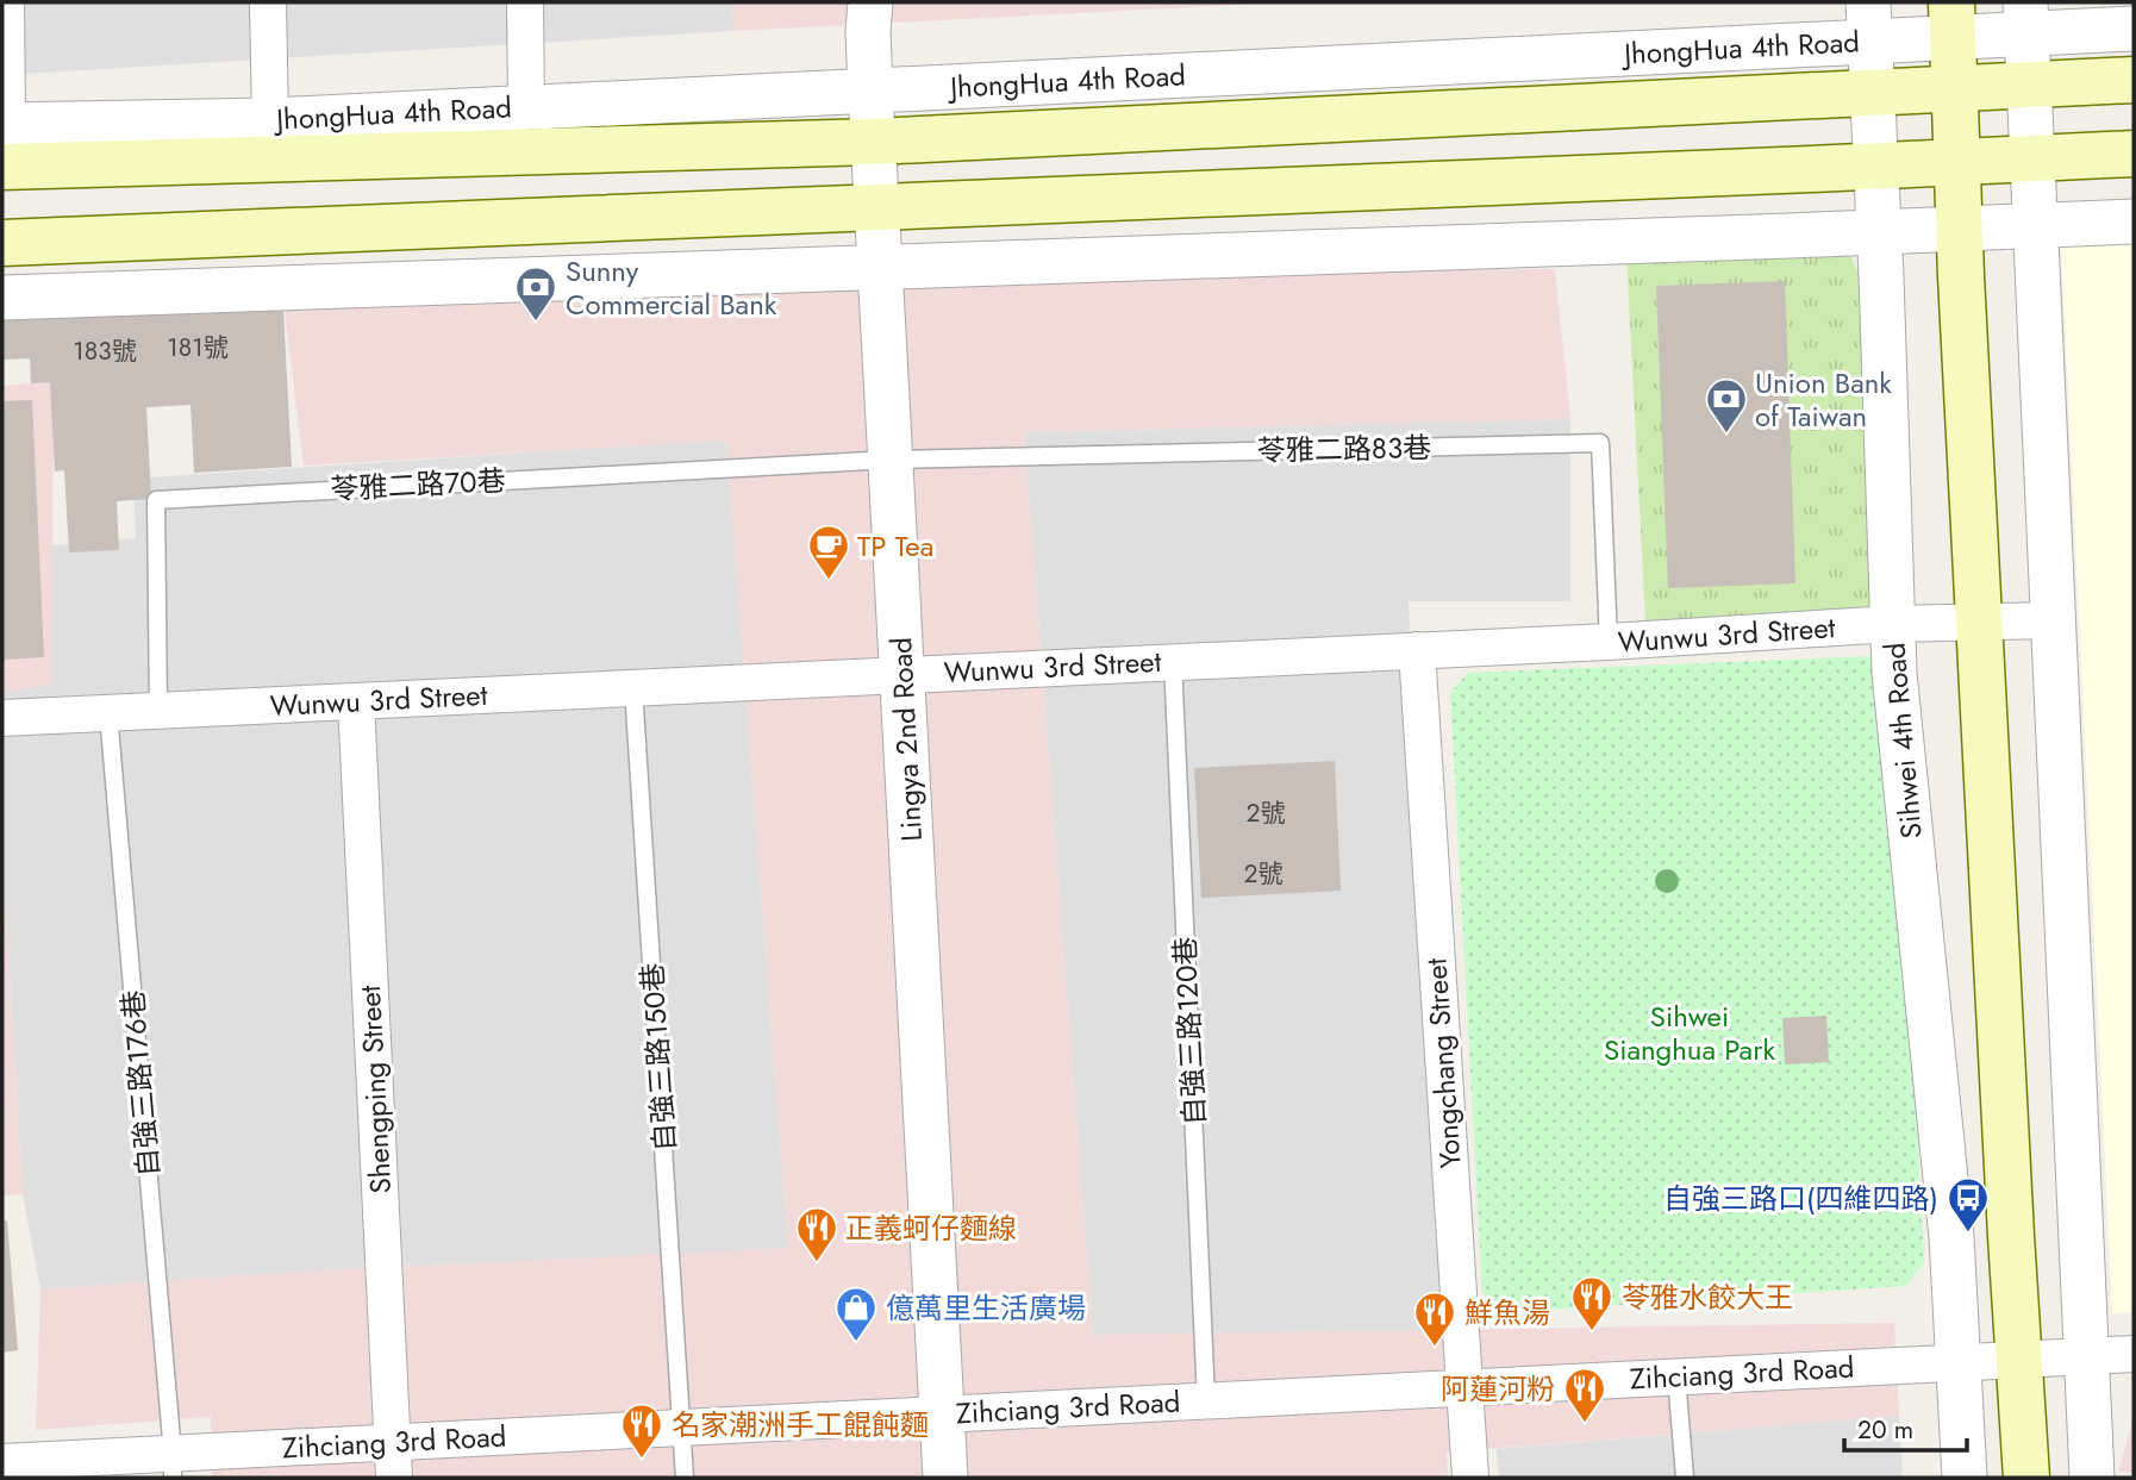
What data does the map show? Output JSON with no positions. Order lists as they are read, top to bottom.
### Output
{
  "streets": {
    "main road": ["JhongHua 4th Road"],
    "street": [
      "Wunwu 3rd Street",
      "Lingya 2nd Road",
      "Sihwei 4th Road",
      "Yongchang Street",
      "Shengping Street",
      "Zihciang 3rd Road"
    ],
    "lane": [
      "苓雅二路83巷",
      "苓雅二路70巷",
      "自強三路120巷",
      "自強三路150巷",
      "自強三路176巷"
    ]
  },
  "crossings": [
    ["JhongHua 4th Road", "Lingya 2nd Road"],
    ["JhongHua 4th Road", "Sihwei 4th Road"],
    ["苓雅二路83巷", "苓雅二路70巷"],
    ["苓雅二路83巷", "Wunwu 3rd Street"],
    ["苓雅二路83巷", "Lingya 2nd Road"],
    ["苓雅二路70巷", "Wunwu 3rd Street"],
    ["苓雅二路70巷", "Lingya 2nd Road"],
    ["Wunwu 3rd Street", "Lingya 2nd Road"],
    ["Wunwu 3rd Street", "Sihwei 4th Road"],
    ["Wunwu 3rd Street", "自強三路120巷"],
    ["Wunwu 3rd Street", "自強三路150巷"],
    ["Wunwu 3rd Street", "Yongchang Street"],
    ["Wunwu 3rd Street", "自強三路176巷"],
    ["Wunwu 3rd Street", "Shengping Street"],
    ["Lingya 2nd Road", "Zihciang 3rd Road"],
    ["Sihwei 4th Road", "Zihciang 3rd Road"],
    ["自強三路120巷", "Zihciang 3rd Road"],
    ["自強三路150巷", "Zihciang 3rd Road"],
    ["Yongchang Street", "Zihciang 3rd Road"],
    ["自強三路176巷", "Zihciang 3rd Road"],
    ["Shengping Street", "Zihciang 3rd Road"]
  ],
  "parks": ["Sihwei Sianghua Park"],
  "places": {
    "bank": ["Sunny Commercial Bank", "Union Bank of Taiwan"],
    "cafe": ["TP Tea"],
    "bus stop": ["自強三路口(四維四路)"],
    "restaurant": [
      "正義蚵仔麵線",
      "苓雅水餃大王",
      "鮮魚湯",
      "阿蓮河粉",
      "名家潮洲手工餛飩麵"
    ],
    "shop": ["億萬里生活廣場"]
  },
  "house_numbers": [
    "181號",
    "183號",
    "2號",
    "2號"
  ],
  "scale_bar": "20 m"
}
